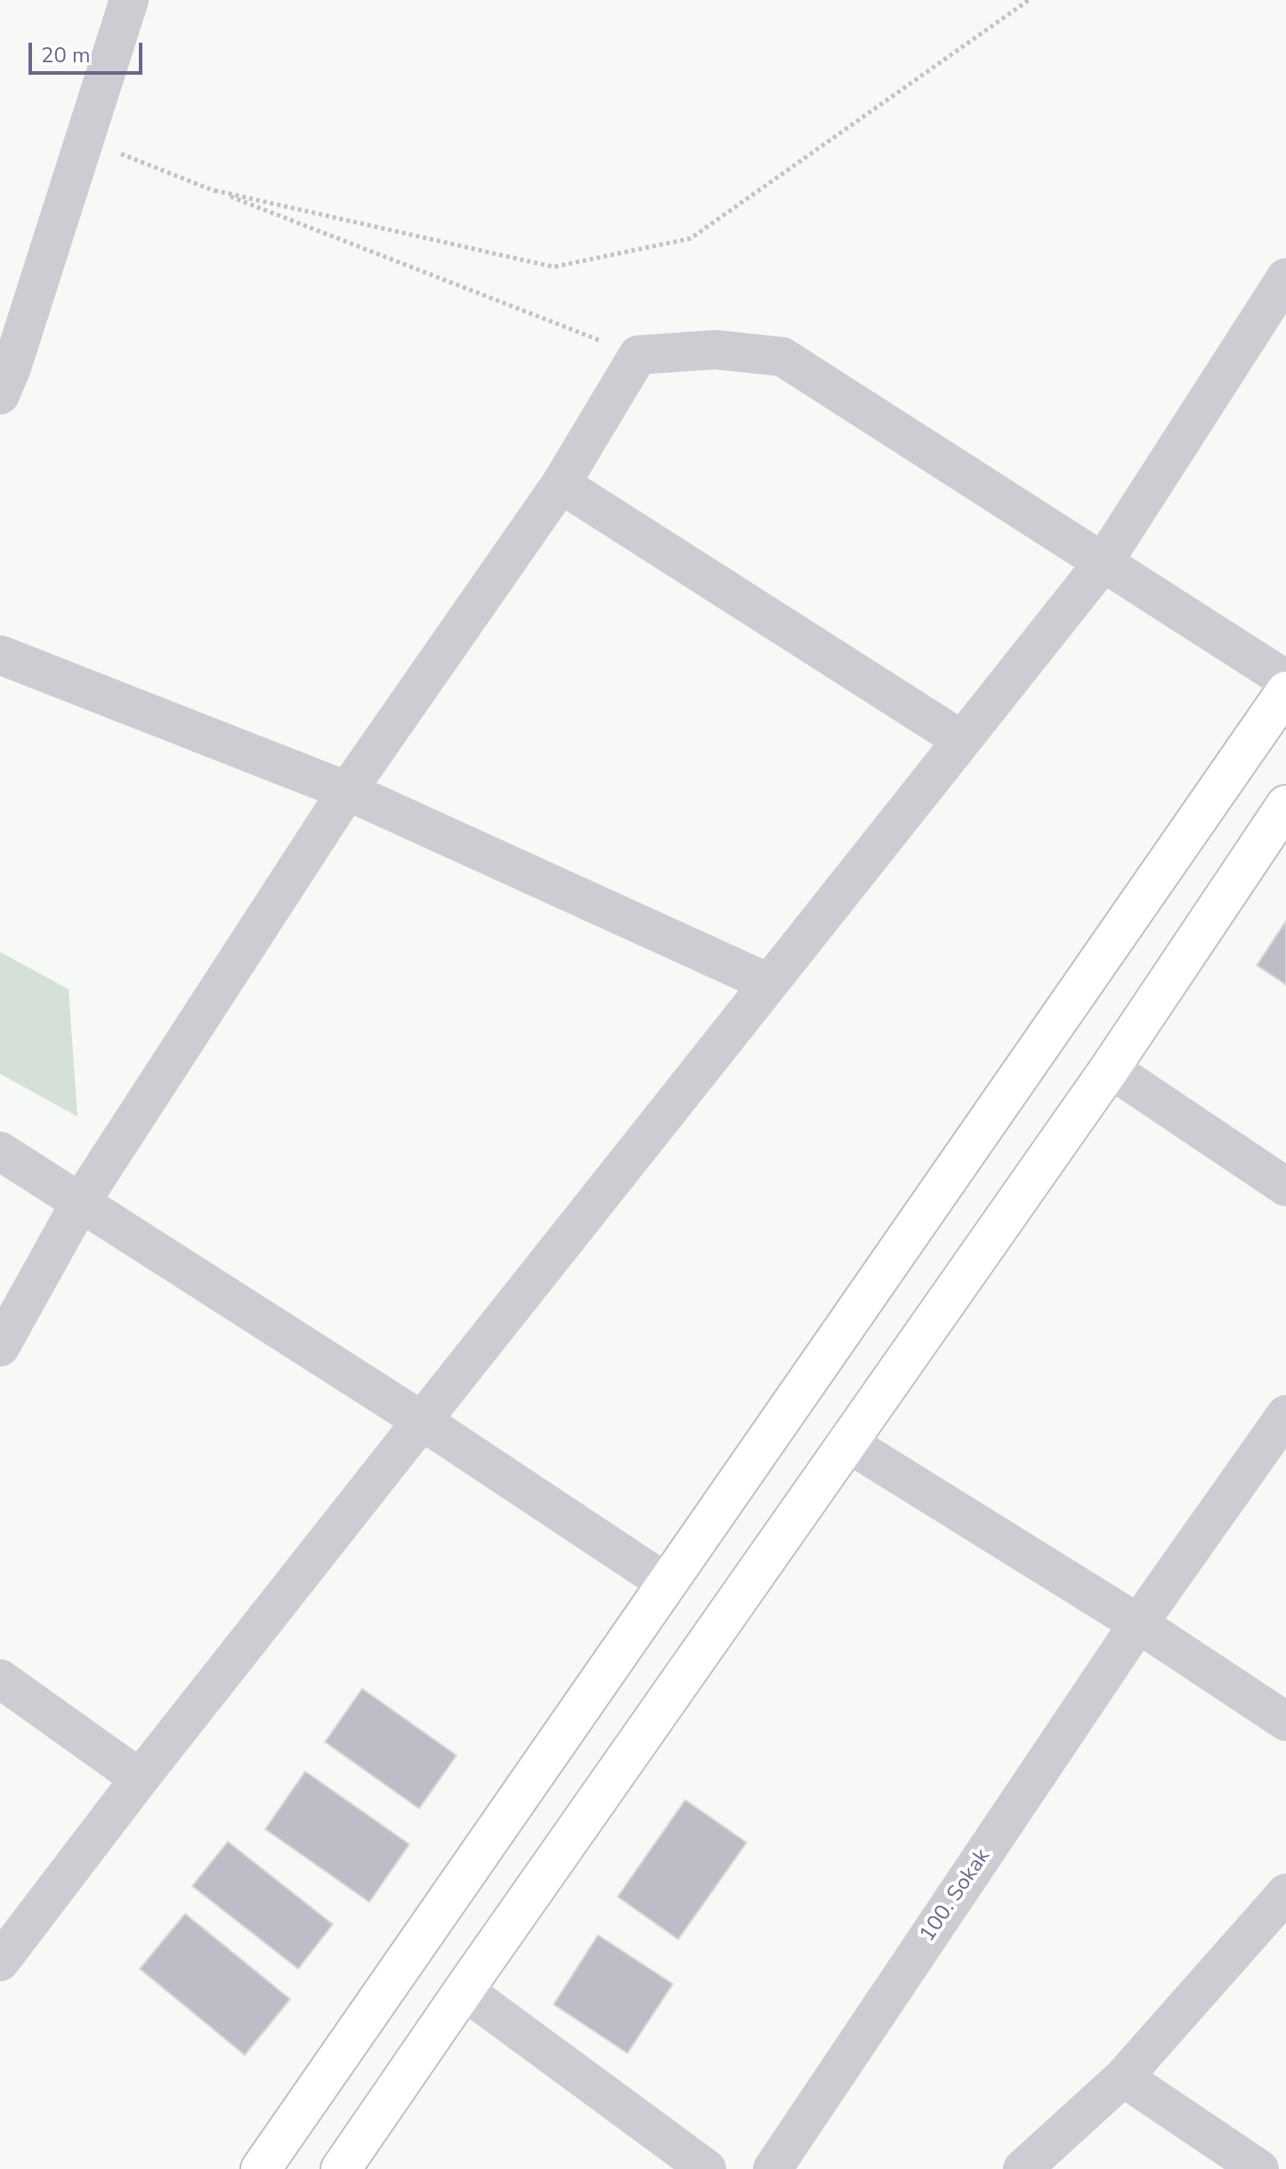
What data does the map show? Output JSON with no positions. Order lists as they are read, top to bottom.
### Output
{
  "streets": {
    "street": ["100. Sokak"]
  },
  "scale_bar": "20 m"
}
